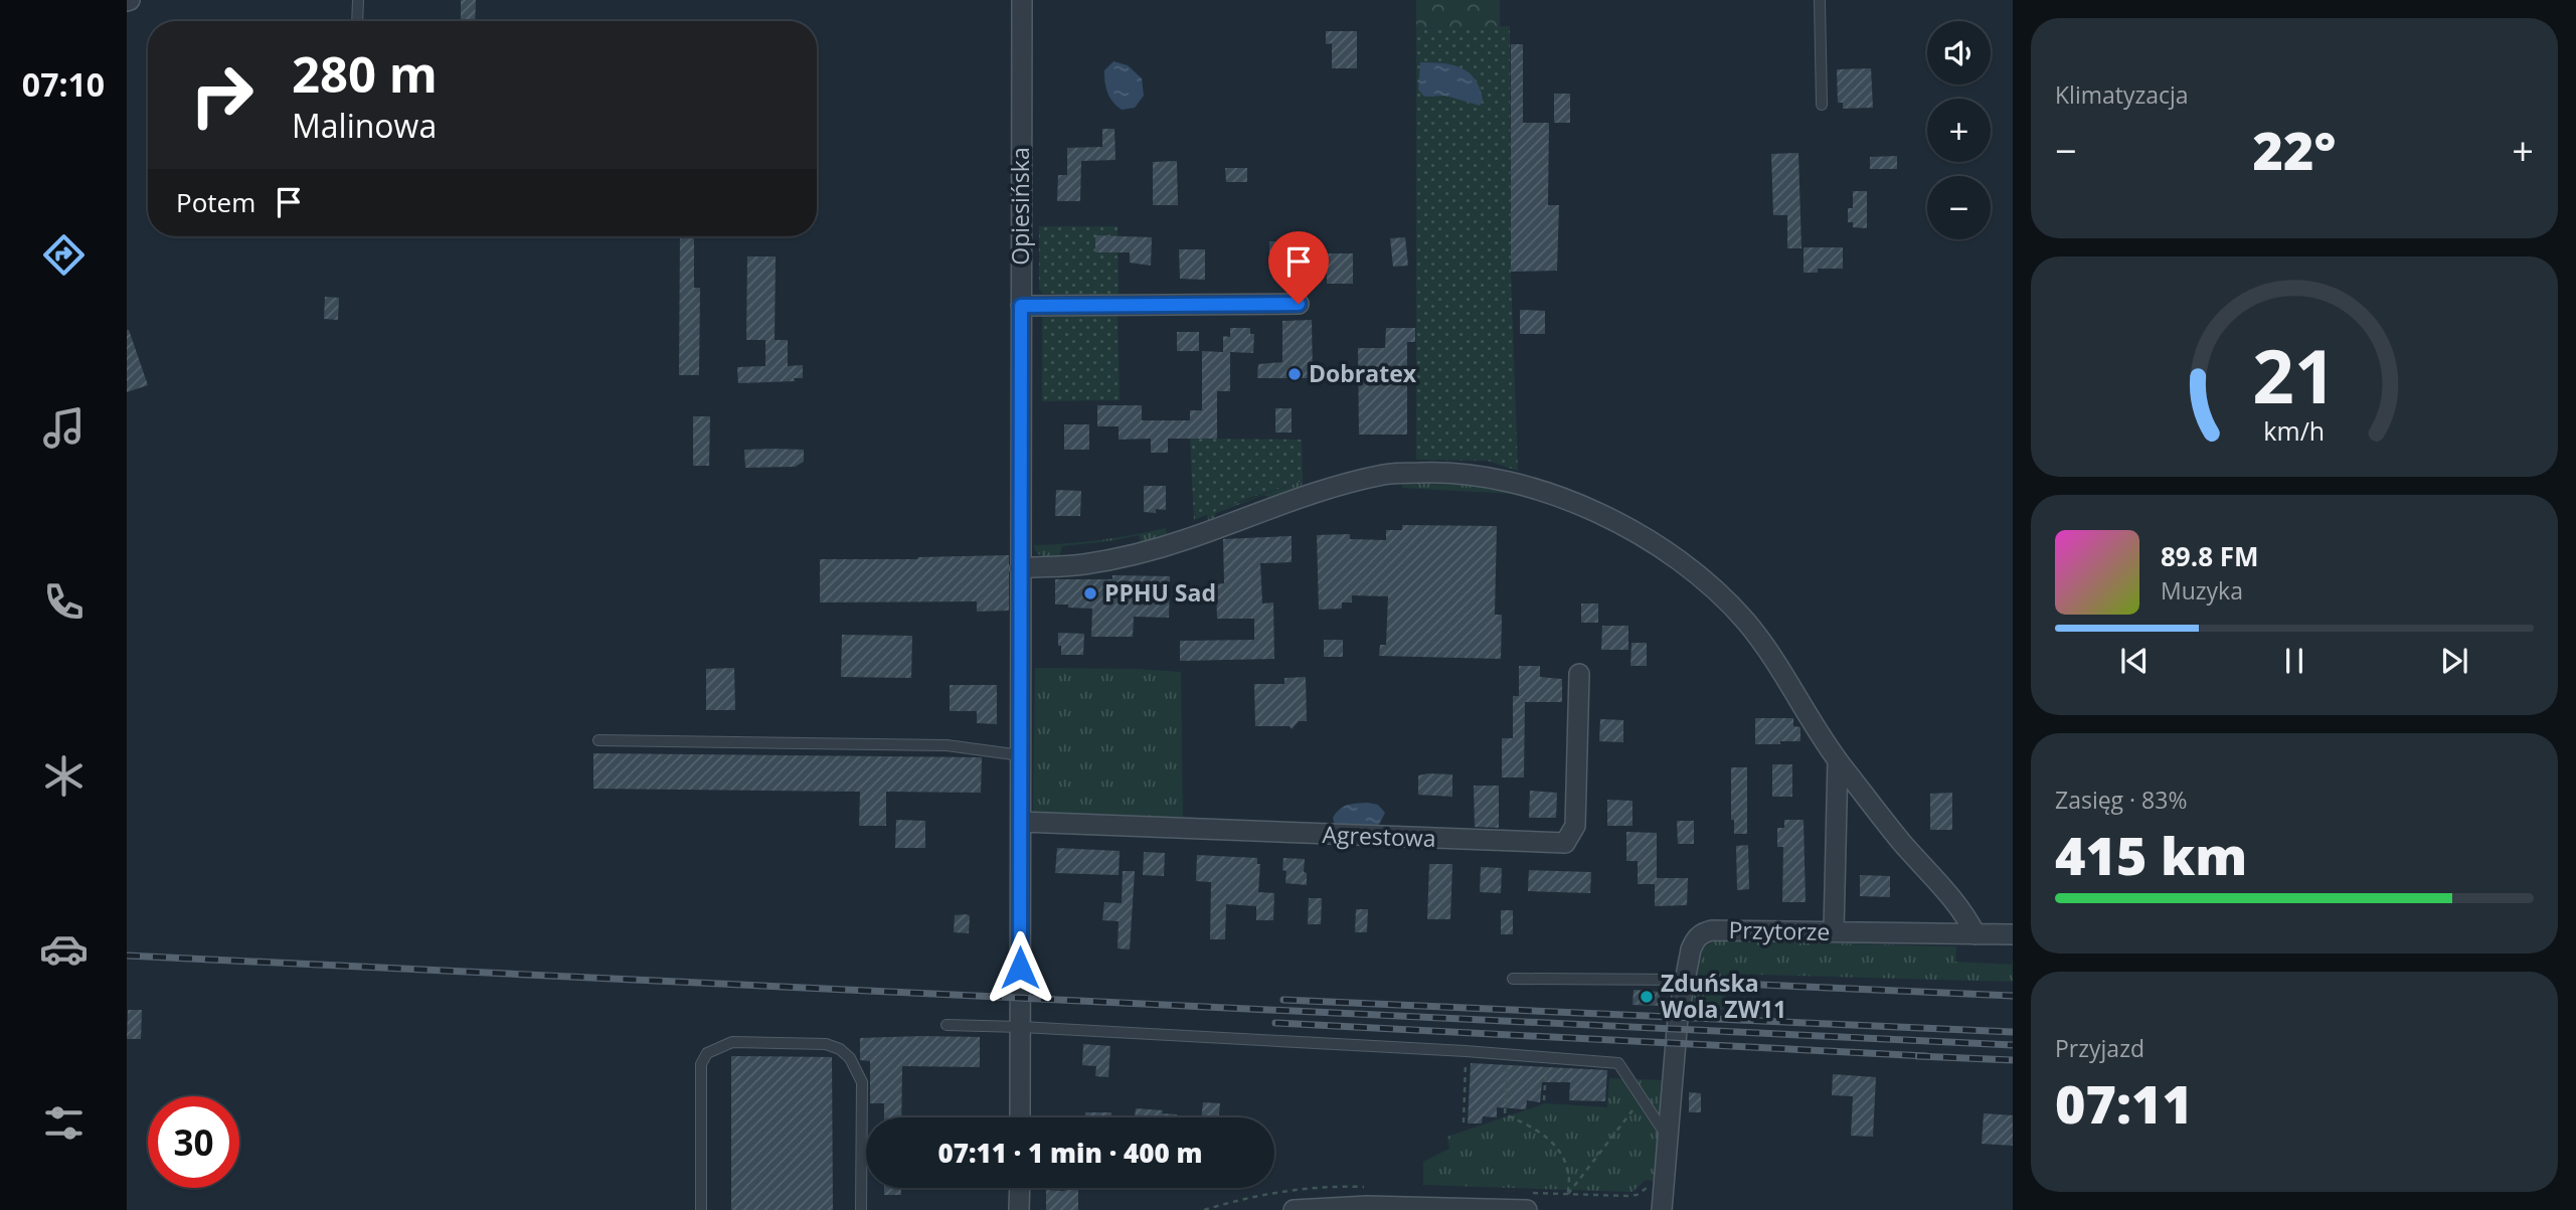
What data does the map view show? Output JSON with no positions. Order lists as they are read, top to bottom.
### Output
{
  "streets": {
    "street": ["Opiesińska", "Agrestowa", "Przytorze"]
  },
  "crossings": [
    ["Opiesińska", "Agrestowa"]
  ],
  "places": ["Dobratex", "PPHU Sad", "Zduńska Wola ZW11"],
  "page": {
    "tabs": "07:10",
    "tile": [
      "Klimatyzacja",
      ["Zasięg · 83%", "415 km"],
      ["Przyjazd", "07:11"]
    ],
    "map_buttons": ["+", "−"],
    "turn": ["280 m", "Malinowa"],
    "heat": ["−", "22°", "+"],
    "then": "Potem",
    "song": ["89.8 FM", "Muzyka"],
    "limit": "30",
    "trip": "07:11 · 1 min · 400 m",
    "gauge": ["21", "km/h"]
  }
}
